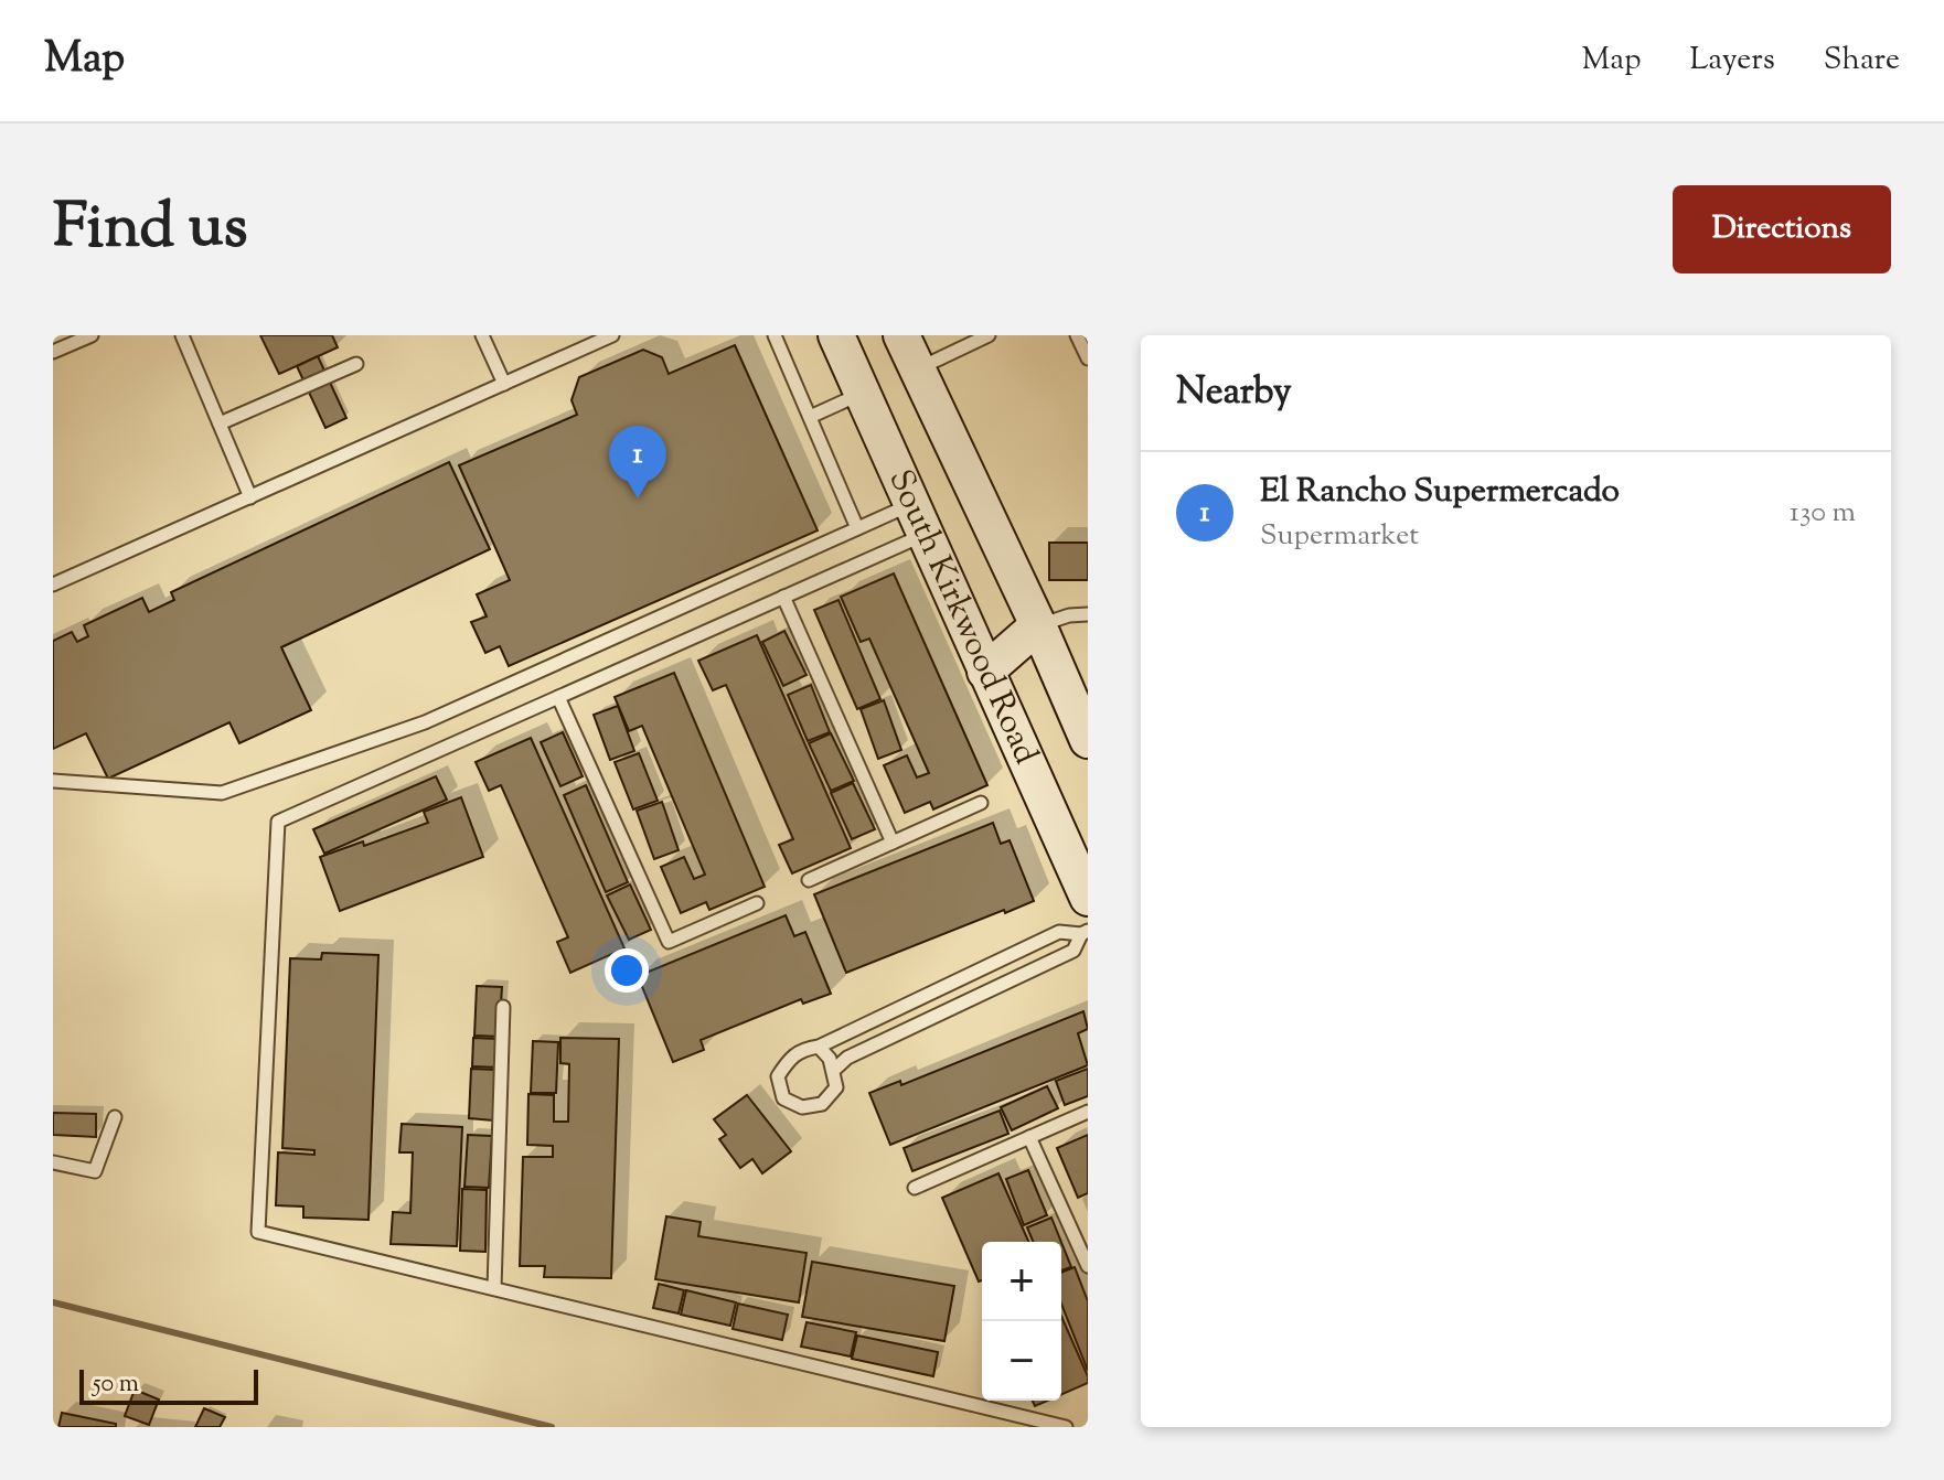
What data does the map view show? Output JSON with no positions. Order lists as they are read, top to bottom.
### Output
{
  "streets": {
    "main road": ["South Kirkwood Road"]
  },
  "scale_bar": "50 m",
  "page": {
    "header": "Map",
    "nav": ["Map", "Layers", "Share"],
    "title": "Find us",
    "buttons": "Directions",
    "heading": "Nearby",
    "pins": "1",
    "list": [
      {
        "mark": "1",
        "name": "El Rancho Supermercado",
        "note": "Supermarket",
        "value": "130 m"
      }
    ],
    "map_buttons": ["+", "−"],
    "scale": "50 m"
  }
}
